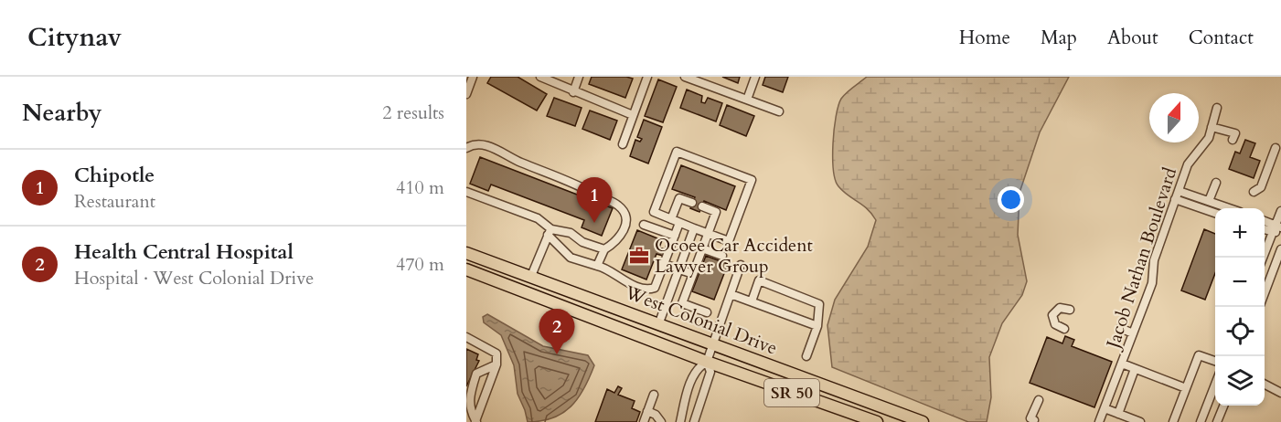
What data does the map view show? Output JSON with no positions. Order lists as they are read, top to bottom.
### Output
{
  "streets": {
    "highway": ["West Colonial Drive", "SR 50"],
    "street": ["Jacob Nathan Boulevard"]
  },
  "places": {
    "office": ["Ocoee Car Accident Lawyer Group"]
  },
  "north": "top",
  "page": {
    "header": "Citynav",
    "nav": [
      "Home",
      "Map",
      "About",
      "Contact"
    ],
    "heading": ["Nearby", "2 results"],
    "list": [
      {
        "mark": "1",
        "name": "Chipotle",
        "note": "Restaurant",
        "value": "410 m"
      },
      {
        "mark": "2",
        "name": "Health Central Hospital",
        "note": "Hospital · West Colonial Drive",
        "value": "470 m"
      }
    ],
    "pins": ["1", "2"],
    "map_buttons": ["+", "−"]
  }
}
